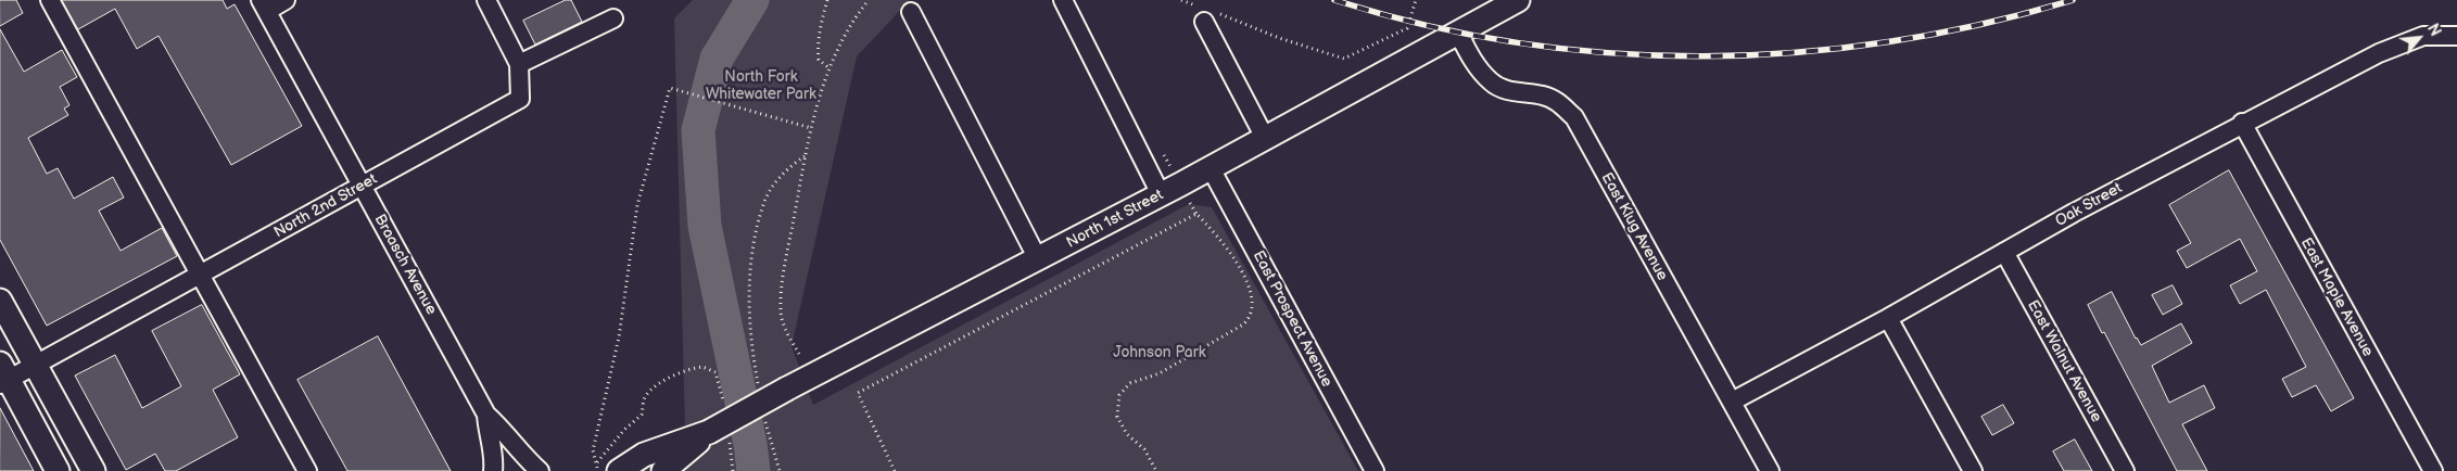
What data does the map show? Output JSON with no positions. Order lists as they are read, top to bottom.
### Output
{
  "streets": {
    "main road": ["North 1st Street"],
    "street": [
      "Oak Street",
      "North 2nd Street",
      "East Klug Avenue",
      "Braasch Avenue",
      "East Maple Avenue",
      "East Prospect Avenue",
      "East Walnut Avenue"
    ]
  },
  "crossings": [
    ["Oak Street", "East Klug Avenue"],
    ["Oak Street", "East Maple Avenue"],
    ["Oak Street", "East Walnut Avenue"],
    ["North 2nd Street", "Braasch Avenue"],
    ["North 1st Street", "East Klug Avenue"],
    ["North 1st Street", "East Prospect Avenue"]
  ],
  "parks": ["North Fork Whitewater Park", "Johnson Park"],
  "north": "top right"
}
